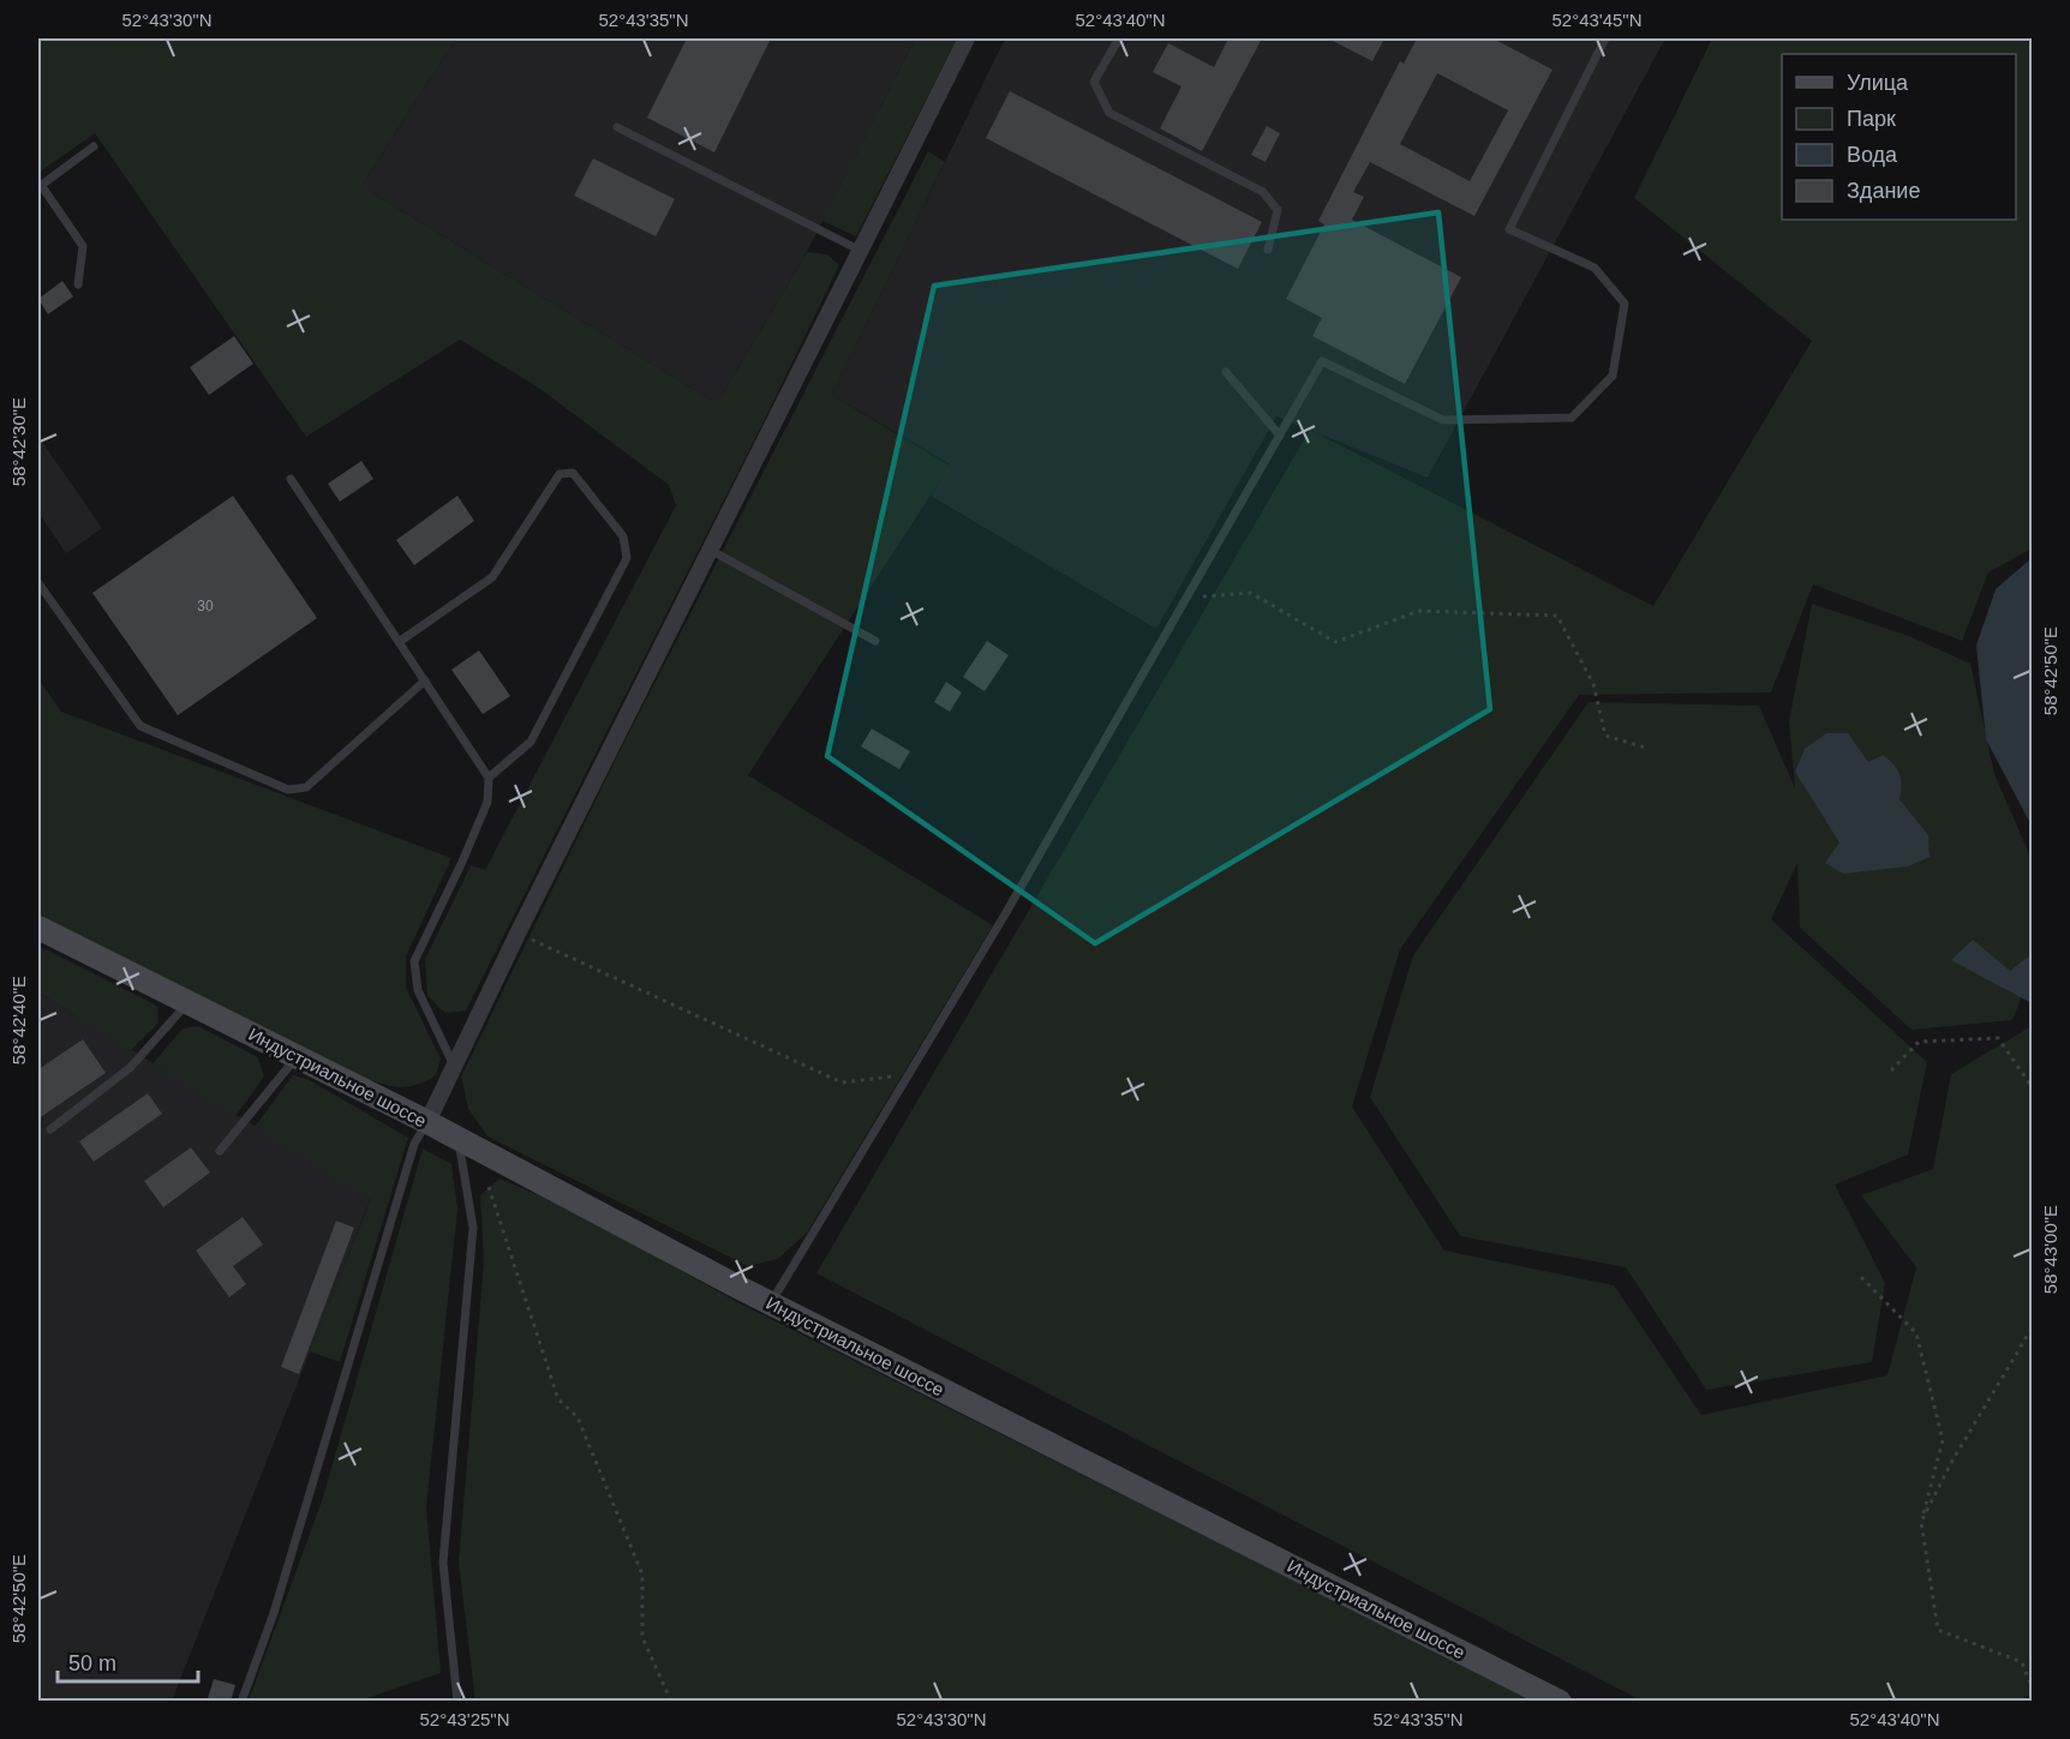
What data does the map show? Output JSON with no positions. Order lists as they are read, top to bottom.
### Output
{
  "streets": {
    "main road": ["Индустриальное шоссе"]
  },
  "house_numbers": ["30"],
  "legend": [
    "Улица",
    "Парк",
    "Вода",
    "Здание"
  ],
  "scale_bar": "50 m",
  "coordinates": [
    "52°43'30\"N",
    "52°43'35\"N",
    "52°43'40\"N",
    "52°43'45\"N",
    "58°42'30\"E",
    "58°42'50\"E",
    "58°42'40\"E",
    "58°43'00\"E",
    "52°43'25\"N"
  ]
}
